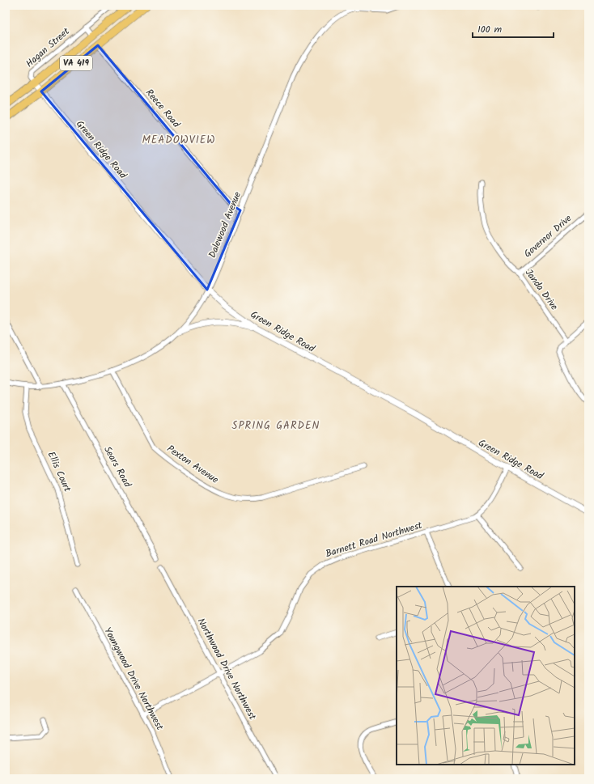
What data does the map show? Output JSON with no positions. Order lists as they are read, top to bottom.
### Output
{
  "streets": {
    "main road": ["VA 419"],
    "street": [
      "Hagan Street",
      "Reece Road",
      "Green Ridge Road",
      "Dalewood Avenue",
      "Governor Drive",
      "Janda Drive",
      "Pexton Avenue",
      "Sears Road",
      "Ellis Court",
      "Barnett Road Northwest",
      "Northwood Drive Northwest",
      "Youngwood Drive Northwest"
    ]
  },
  "crossings": [
    ["Hagan Street", "VA 419"],
    ["Hagan Street", "Green Ridge Road"],
    ["VA 419", "Reece Road"],
    ["VA 419", "Green Ridge Road"],
    ["Reece Road", "Dalewood Avenue"],
    ["Green Ridge Road", "Dalewood Avenue"],
    ["Green Ridge Road", "Barnett Road Northwest"],
    ["Dalewood Avenue", "Pexton Avenue"],
    ["Dalewood Avenue", "Sears Road"],
    ["Dalewood Avenue", "Ellis Court"],
    ["Governor Drive", "Janda Drive"],
    ["Barnett Road Northwest", "Northwood Drive Northwest"],
    ["Barnett Road Northwest", "Youngwood Drive Northwest"]
  ],
  "districts": ["MEADOWVIEW", "SPRING GARDEN"],
  "scale_bar": "100 m"
}
